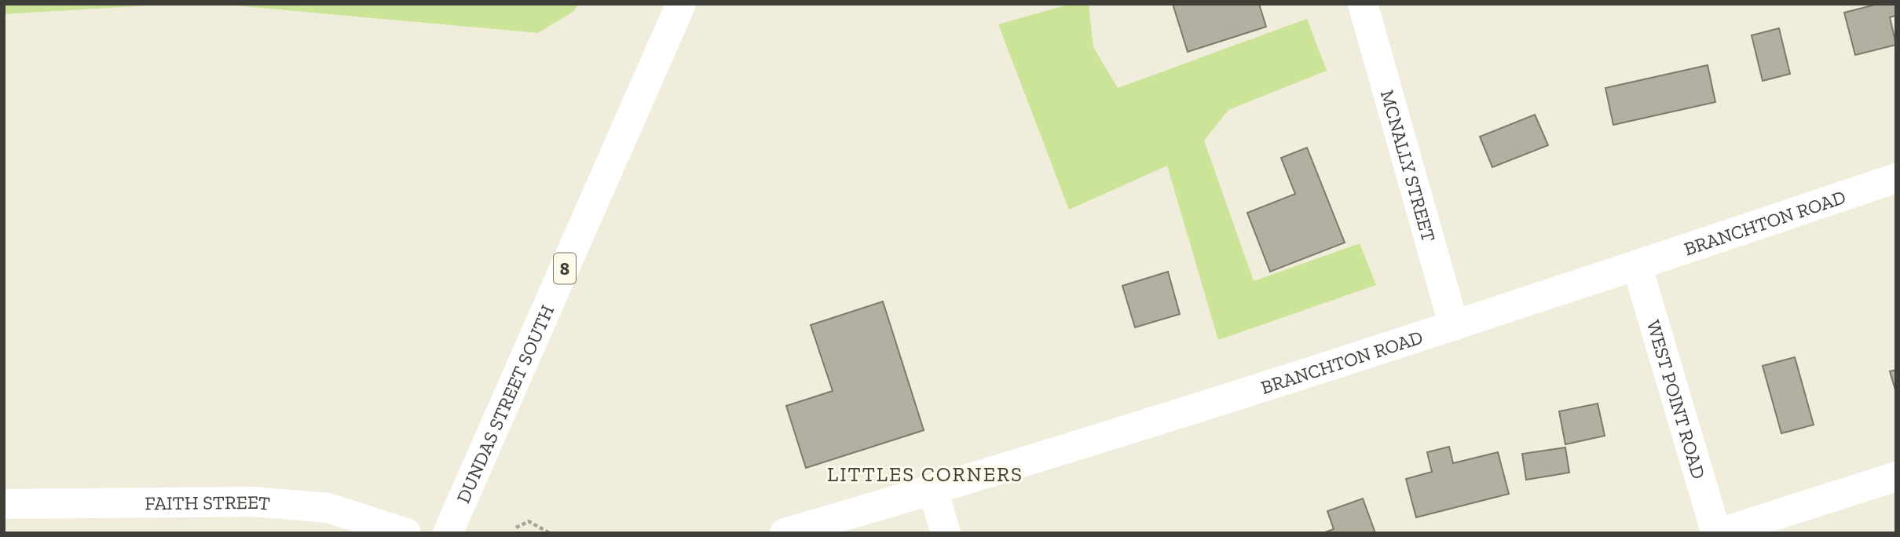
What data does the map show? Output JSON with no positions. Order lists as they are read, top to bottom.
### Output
{
  "streets": {
    "main road": [
      "MCNALLY STREET",
      "BRANCHTON ROAD",
      "8",
      "WEST POINT ROAD",
      "DUNDAS STREET SOUTH",
      "FAITH STREET"
    ]
  },
  "crossings": [
    ["MCNALLY STREET", "BRANCHTON ROAD"],
    ["BRANCHTON ROAD", "WEST POINT ROAD"]
  ],
  "districts": ["LITTLES CORNERS"]
}
